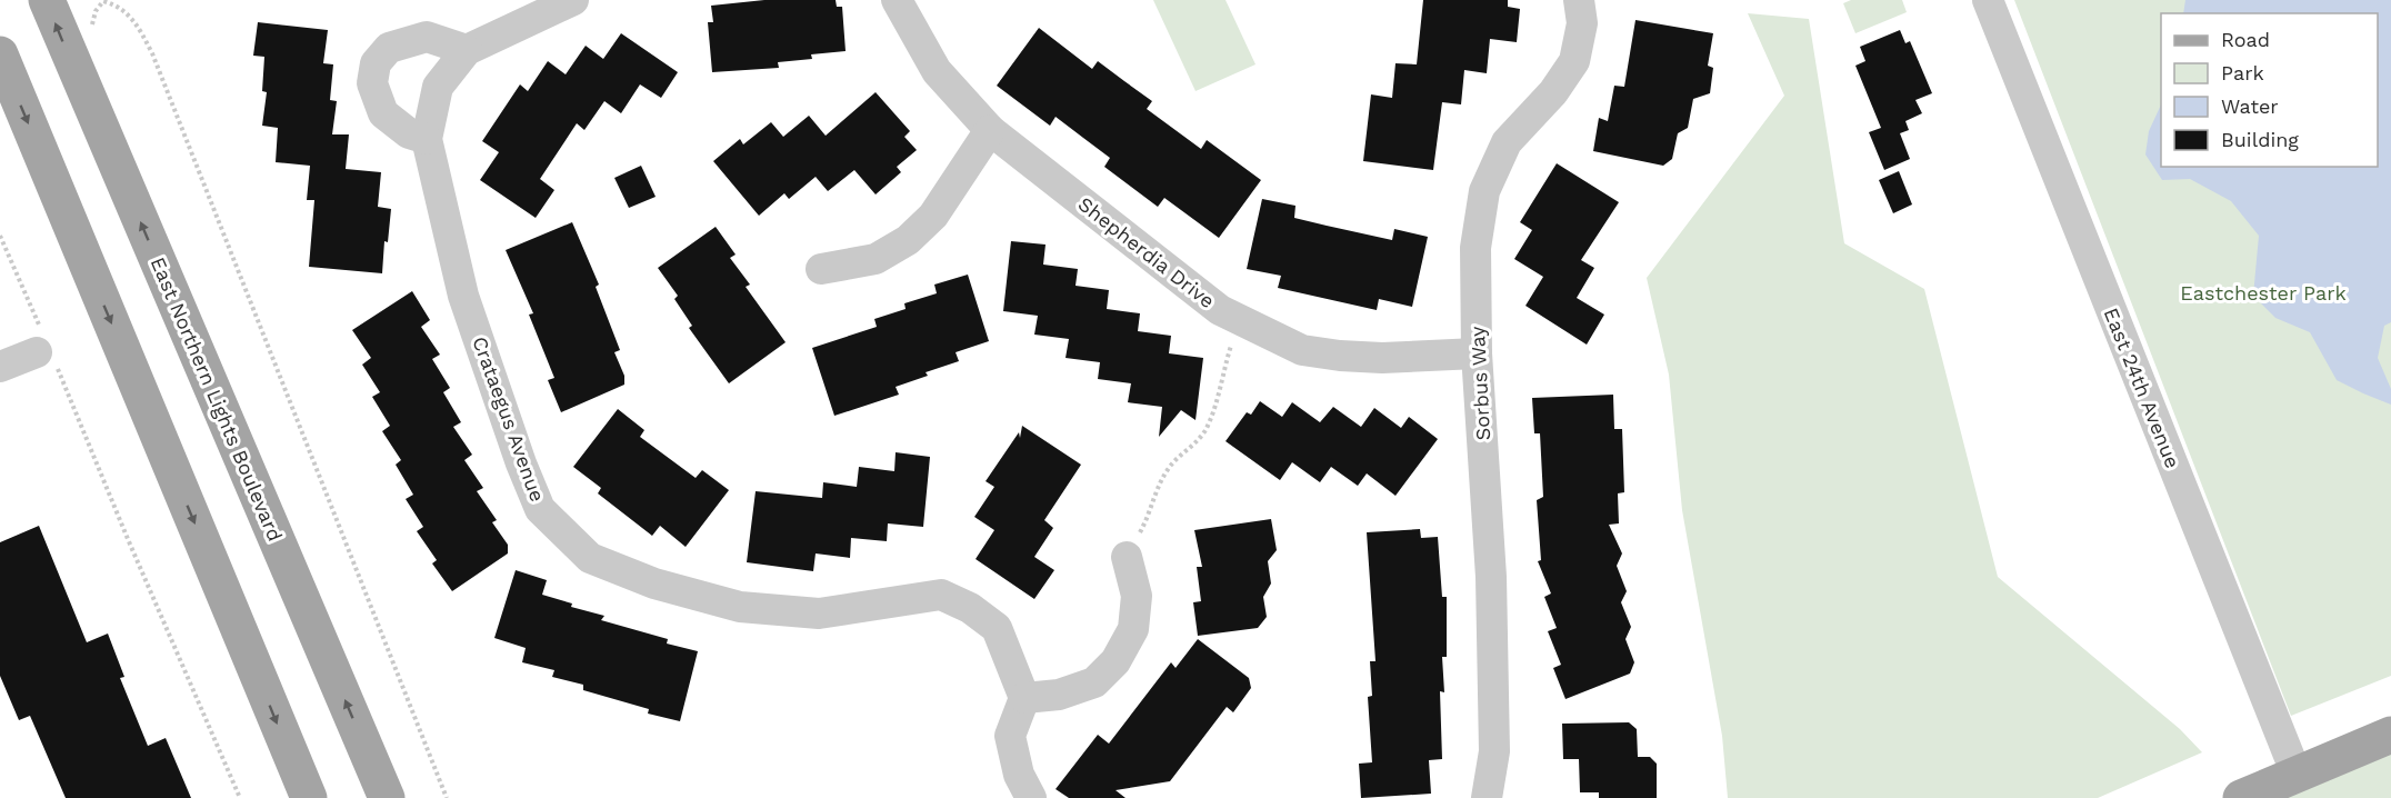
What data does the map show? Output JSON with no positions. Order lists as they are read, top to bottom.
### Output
{
  "streets": {
    "main road": ["East Northern Lights Boulevard"],
    "street": [
      "Shepherdia Drive",
      "Sorbus Way",
      "East 24th Avenue",
      "Crataegus Avenue"
    ]
  },
  "crossings": [
    ["Shepherdia Drive", "Sorbus Way"]
  ],
  "parks": ["Eastchester Park"],
  "legend": [
    "Road",
    "Park",
    "Water",
    "Building"
  ]
}
